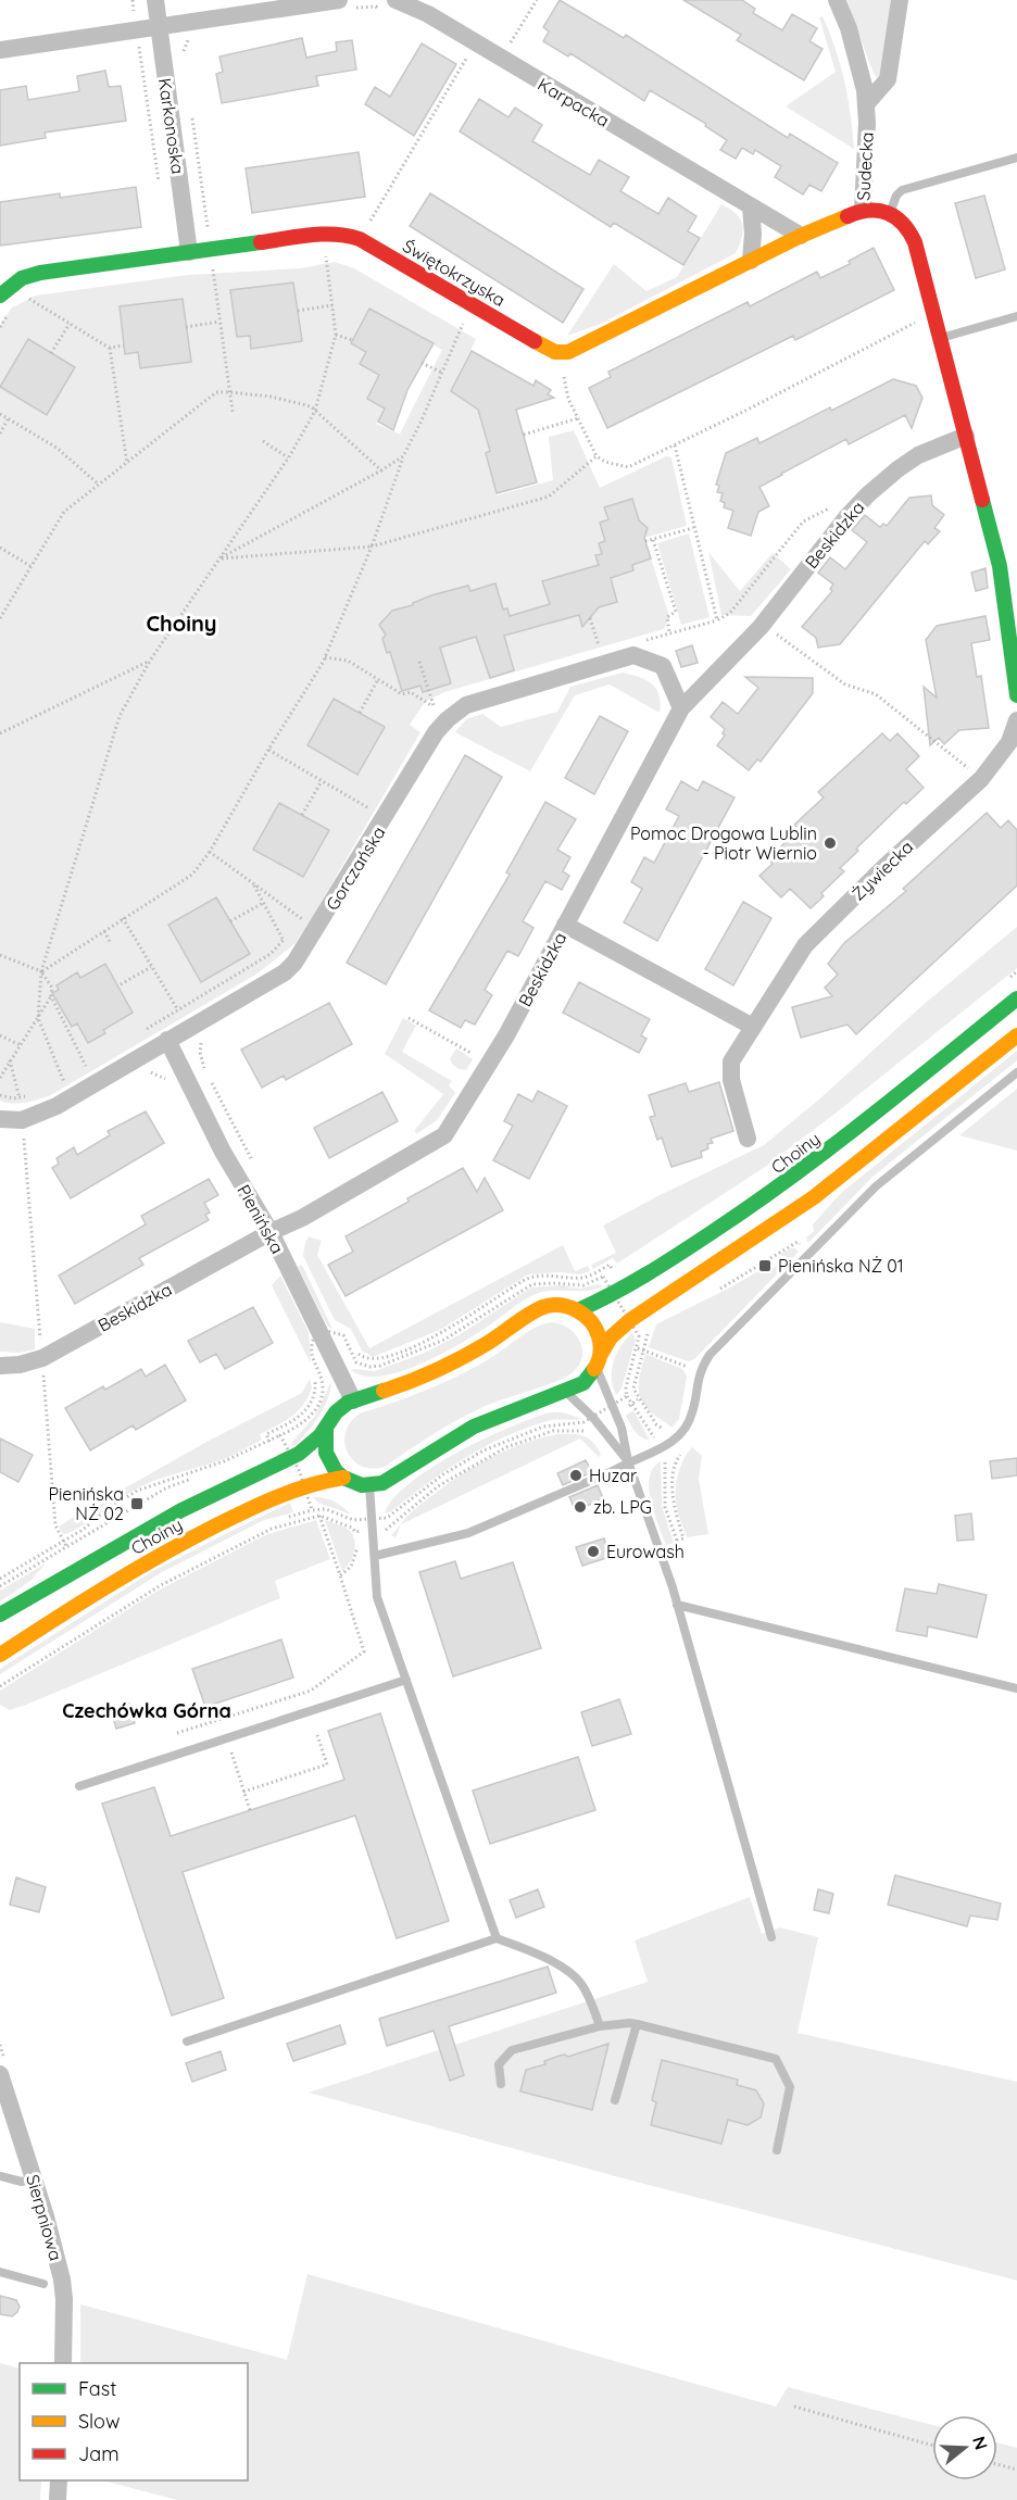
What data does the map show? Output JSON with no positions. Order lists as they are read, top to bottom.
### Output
{
  "streets": {
    "street": [
      "Karpacka",
      "Karkonoska",
      "Sudecka",
      "Świętokrzyska",
      "Beskidzka",
      "Gorczańska",
      "Żywiecka",
      "Choiny",
      "Pienińska",
      "Sierpniowa"
    ]
  },
  "crossings": [
    ["Karpacka", "Świętokrzyska"],
    ["Karkonoska", "Świętokrzyska"],
    ["Sudecka", "Świętokrzyska"],
    ["Beskidzka", "Gorczańska"],
    ["Beskidzka", "Pienińska"],
    ["Gorczańska", "Pienińska"],
    ["Choiny", "Pienińska"]
  ],
  "districts": ["Choiny", "Czechówka Górna"],
  "places": {
    "other": [
      "Pomoc Drogowa Lublin - Piotr Wiernio",
      "Huzar",
      "zb. LPG",
      "Eurowash"
    ],
    "transit": ["Pienińska NŻ 01", "Pienińska NŻ 02"]
  },
  "legend": ["Fast", "Slow", "Jam"],
  "north": "right"
}
